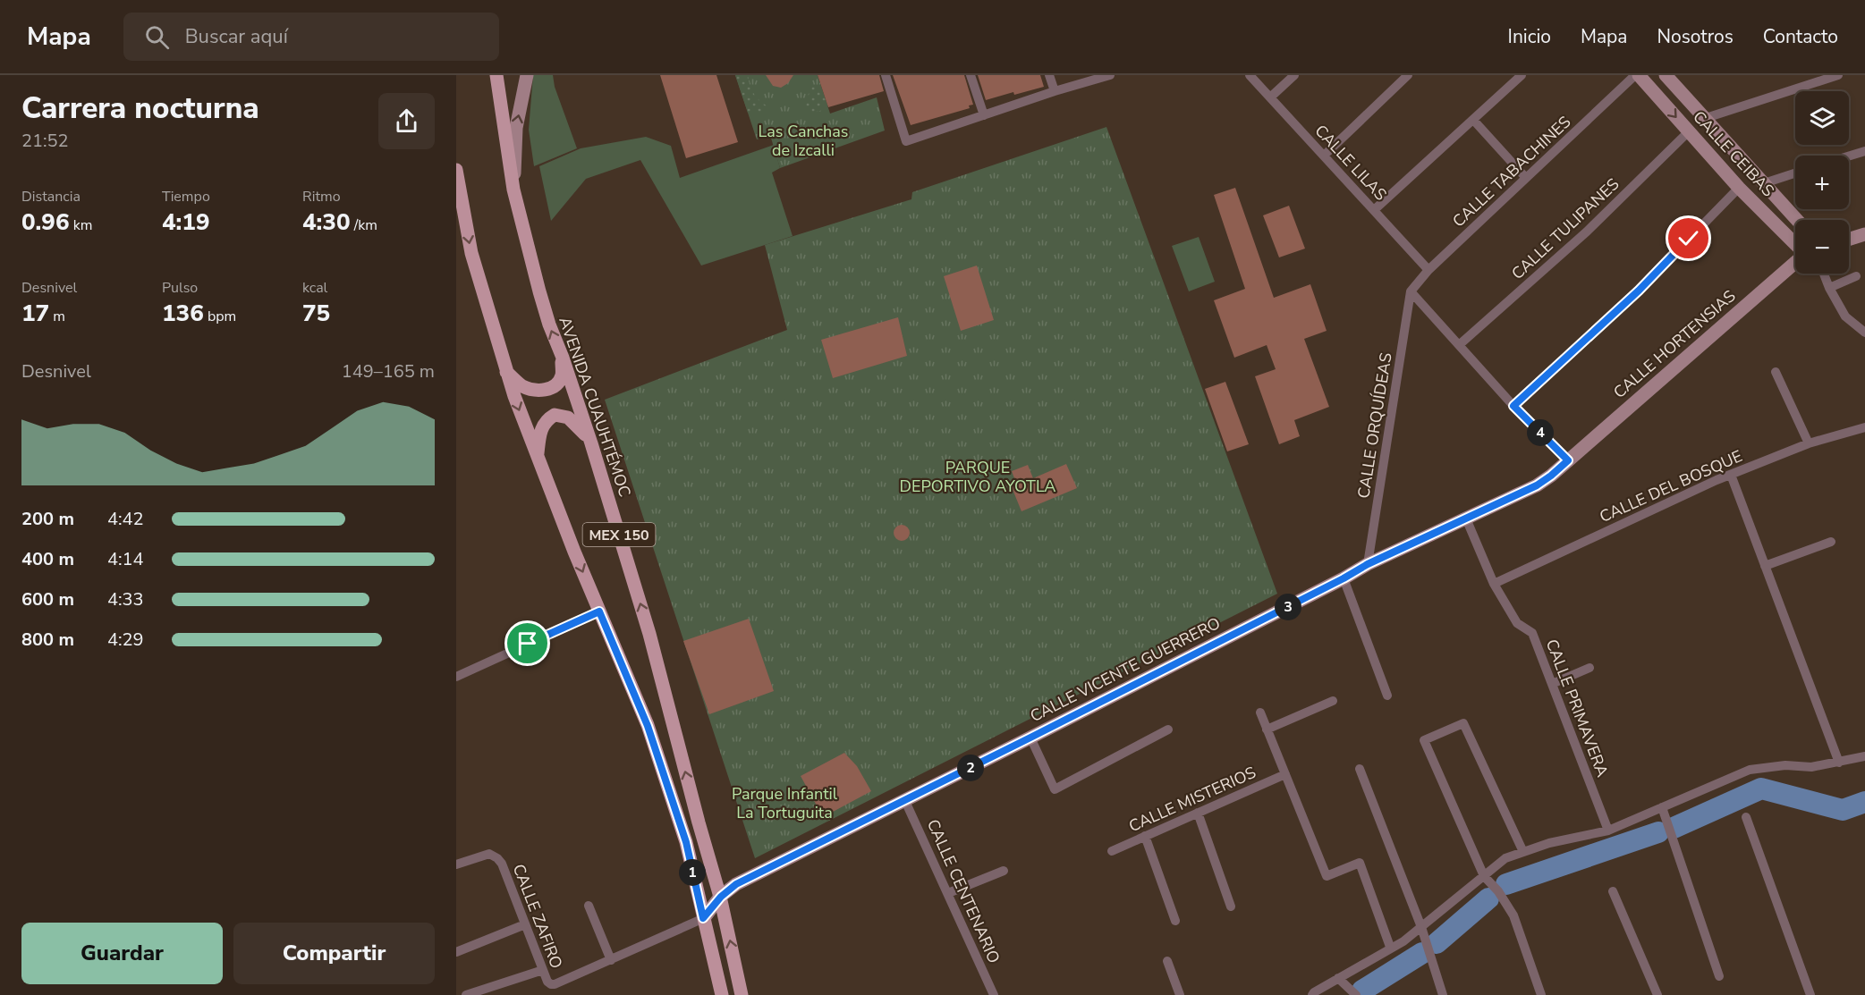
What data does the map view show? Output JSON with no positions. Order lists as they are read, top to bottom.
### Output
{
  "streets": {
    "main road": ["AVENIDA CUAUHTÉMOC", "MEX 150"],
    "street": [
      "CALLE CEIBAS",
      "CALLE LILAS",
      "CALLE TABACHINES",
      "CALLE TULIPANES",
      "CALLE HORTENSIAS",
      "CALLE ORQUÍDEAS",
      "CALLE DEL BOSQUE",
      "CALLE VICENTE GUERRERO",
      "CALLE PRIMAVERA",
      "CALLE MISTERIOS",
      "CALLE CENTENARIO",
      "CALLE ZAFIRO"
    ]
  },
  "crossings": [
    ["CALLE CEIBAS", "CALLE TABACHINES"],
    ["CALLE CEIBAS", "CALLE TULIPANES"],
    ["CALLE LILAS", "CALLE TABACHINES"],
    ["CALLE TABACHINES", "CALLE ORQUÍDEAS"],
    ["CALLE HORTENSIAS", "CALLE VICENTE GUERRERO"],
    ["AVENIDA CUAUHTÉMOC", "CALLE VICENTE GUERRERO"],
    ["CALLE ORQUÍDEAS", "CALLE VICENTE GUERRERO"],
    ["CALLE DEL BOSQUE", "CALLE PRIMAVERA"],
    ["MEX 150", "CALLE VICENTE GUERRERO"],
    ["CALLE VICENTE GUERRERO", "CALLE PRIMAVERA"],
    ["CALLE VICENTE GUERRERO", "CALLE CENTENARIO"]
  ],
  "parks": ["Las Canchas de Izcalli", "PARQUE DEPORTIVO AYOTLA", "Parque Infantil La Tortuguita"],
  "page": {
    "header": "Mapa",
    "search": "Buscar aquí",
    "nav": [
      "Inicio",
      "Mapa",
      "Nosotros",
      "Contacto"
    ],
    "heading": ["Carrera nocturna", "21:52"],
    "map_buttons": ["+", "−"],
    "stats": [
      ["Distancia", "0.96 km"],
      ["Tiempo", "4:19"],
      ["Ritmo", "4:30 /km"],
      ["Desnivel", "17 m"],
      ["Pulso", "136 bpm"],
      ["kcal", "75"]
    ],
    "chart": ["Desnivel", "149–165 m"],
    "pins": [
      "4",
      "3",
      "2",
      "1"
    ],
    "list": [
      {
        "name": "200 m",
        "note": "4:42"
      },
      {
        "name": "400 m",
        "note": "4:14"
      },
      {
        "name": "600 m",
        "note": "4:33"
      },
      {
        "name": "800 m",
        "note": "4:29"
      }
    ],
    "buttons": ["Guardar", "Compartir"]
  }
}
